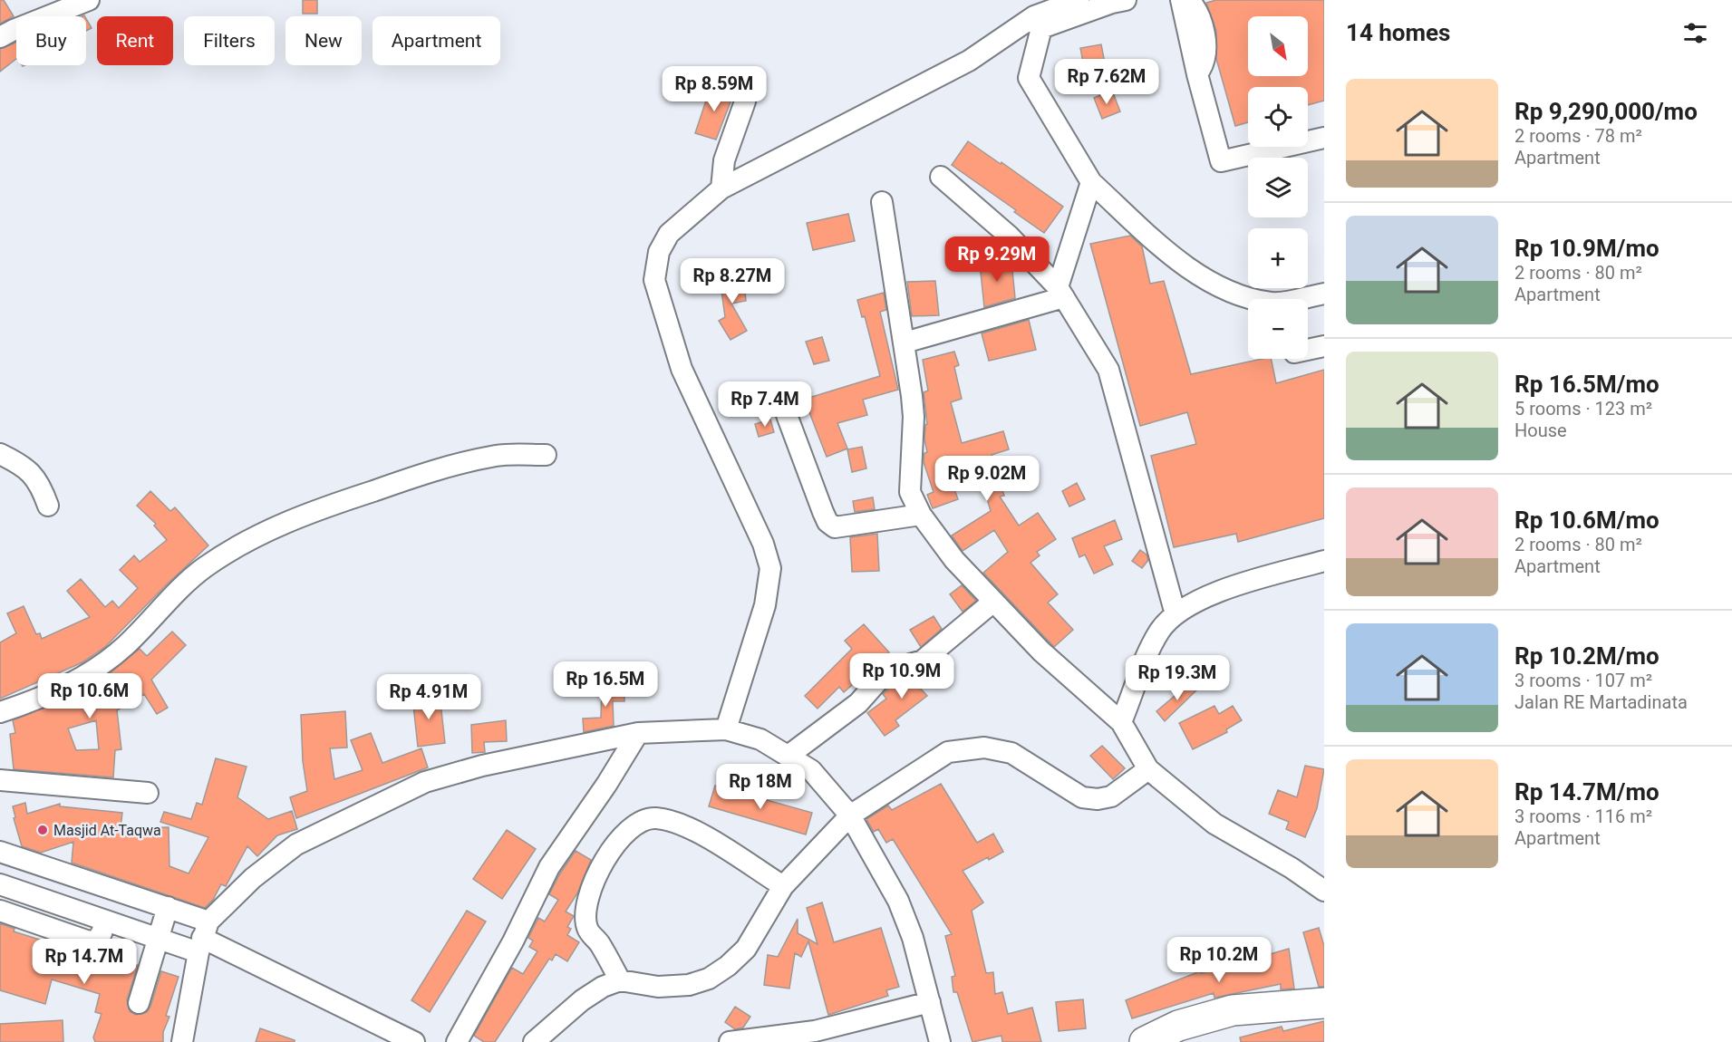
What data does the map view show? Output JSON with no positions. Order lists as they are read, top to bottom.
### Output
{
  "places": ["Masjid At-Taqwa"],
  "north": "bottom right",
  "page": {
    "heading": "14 homes",
    "map_buttons": ["+", "−"],
    "chip": [
      "Buy",
      "Rent",
      "Filters",
      "New",
      "Apartment"
    ],
    "price": [
      "Rp 7.62M",
      "Rp 8.59M",
      "Rp 9.29M",
      "Rp 8.27M",
      "Rp 7.4M",
      "Rp 9.02M",
      "Rp 10.9M",
      "Rp 19.3M",
      "Rp 16.5M",
      "Rp 10.6M",
      "Rp 4.91M",
      "Rp 18M",
      "Rp 10.2M",
      "Rp 14.7M"
    ],
    "list": [
      {
        "name": "Rp 9,290,000/mo",
        "note": "2 rooms · 78 m² · Apartment"
      },
      {
        "name": "Rp 10.9M/mo",
        "note": "2 rooms · 80 m² · Apartment"
      },
      {
        "name": "Rp 16.5M/mo",
        "note": "5 rooms · 123 m² · House"
      },
      {
        "name": "Rp 10.6M/mo",
        "note": "2 rooms · 80 m² · Apartment"
      },
      {
        "name": "Rp 10.2M/mo",
        "note": "3 rooms · 107 m² · Jalan RE Martadinata"
      },
      {
        "name": "Rp 14.7M/mo",
        "note": "3 rooms · 116 m² · Apartment"
      }
    ]
  }
}
